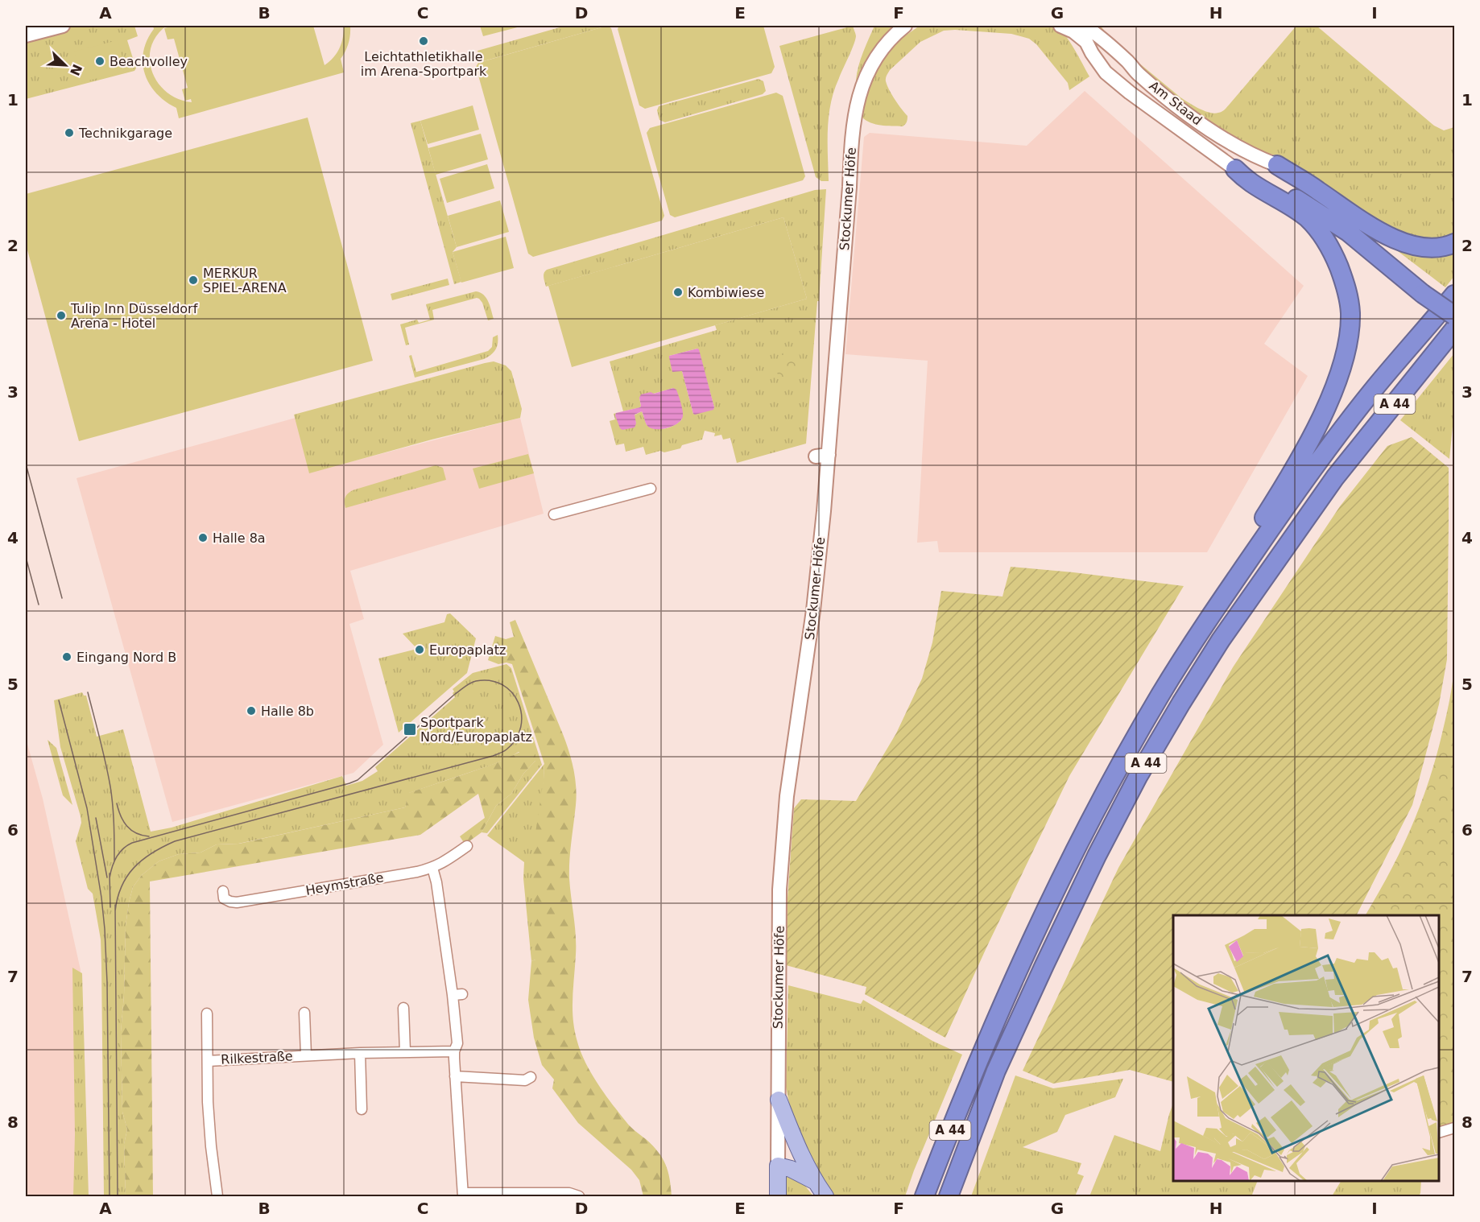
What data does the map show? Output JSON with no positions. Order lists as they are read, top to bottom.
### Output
{
  "streets": {
    "highway": ["A 44"],
    "street": [
      "Am Staad",
      "Stockumer Höfe",
      "Heymstraße",
      "Rilkestraße"
    ]
  },
  "places": {
    "other": [
      "Leichtathletikhalle im Arena-Sportpark",
      "Beachvolley",
      "Technikgarage",
      "MERKUR SPIEL-ARENA",
      "Kombiwiese",
      "Tulip Inn Düsseldorf Arena - Hotel",
      "Halle 8a",
      "Europaplatz",
      "Eingang Nord B",
      "Halle 8b"
    ],
    "transit": ["Sportpark Nord/Europaplatz"]
  },
  "north": "bottom right",
  "grid": {
    "columns": [
      "A",
      "B",
      "C",
      "D",
      "E",
      "F",
      "G",
      "H",
      "I"
    ],
    "rows": [
      "1",
      "2",
      "3",
      "4",
      "5",
      "6",
      "7",
      "8"
    ]
  }
}
